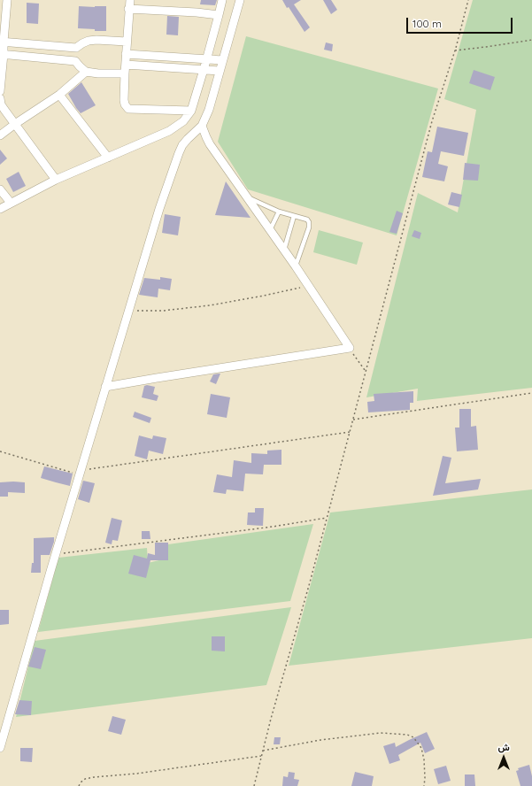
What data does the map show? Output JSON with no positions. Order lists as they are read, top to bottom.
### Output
{
  "scale_bar": "100 m",
  "north": "top"
}
